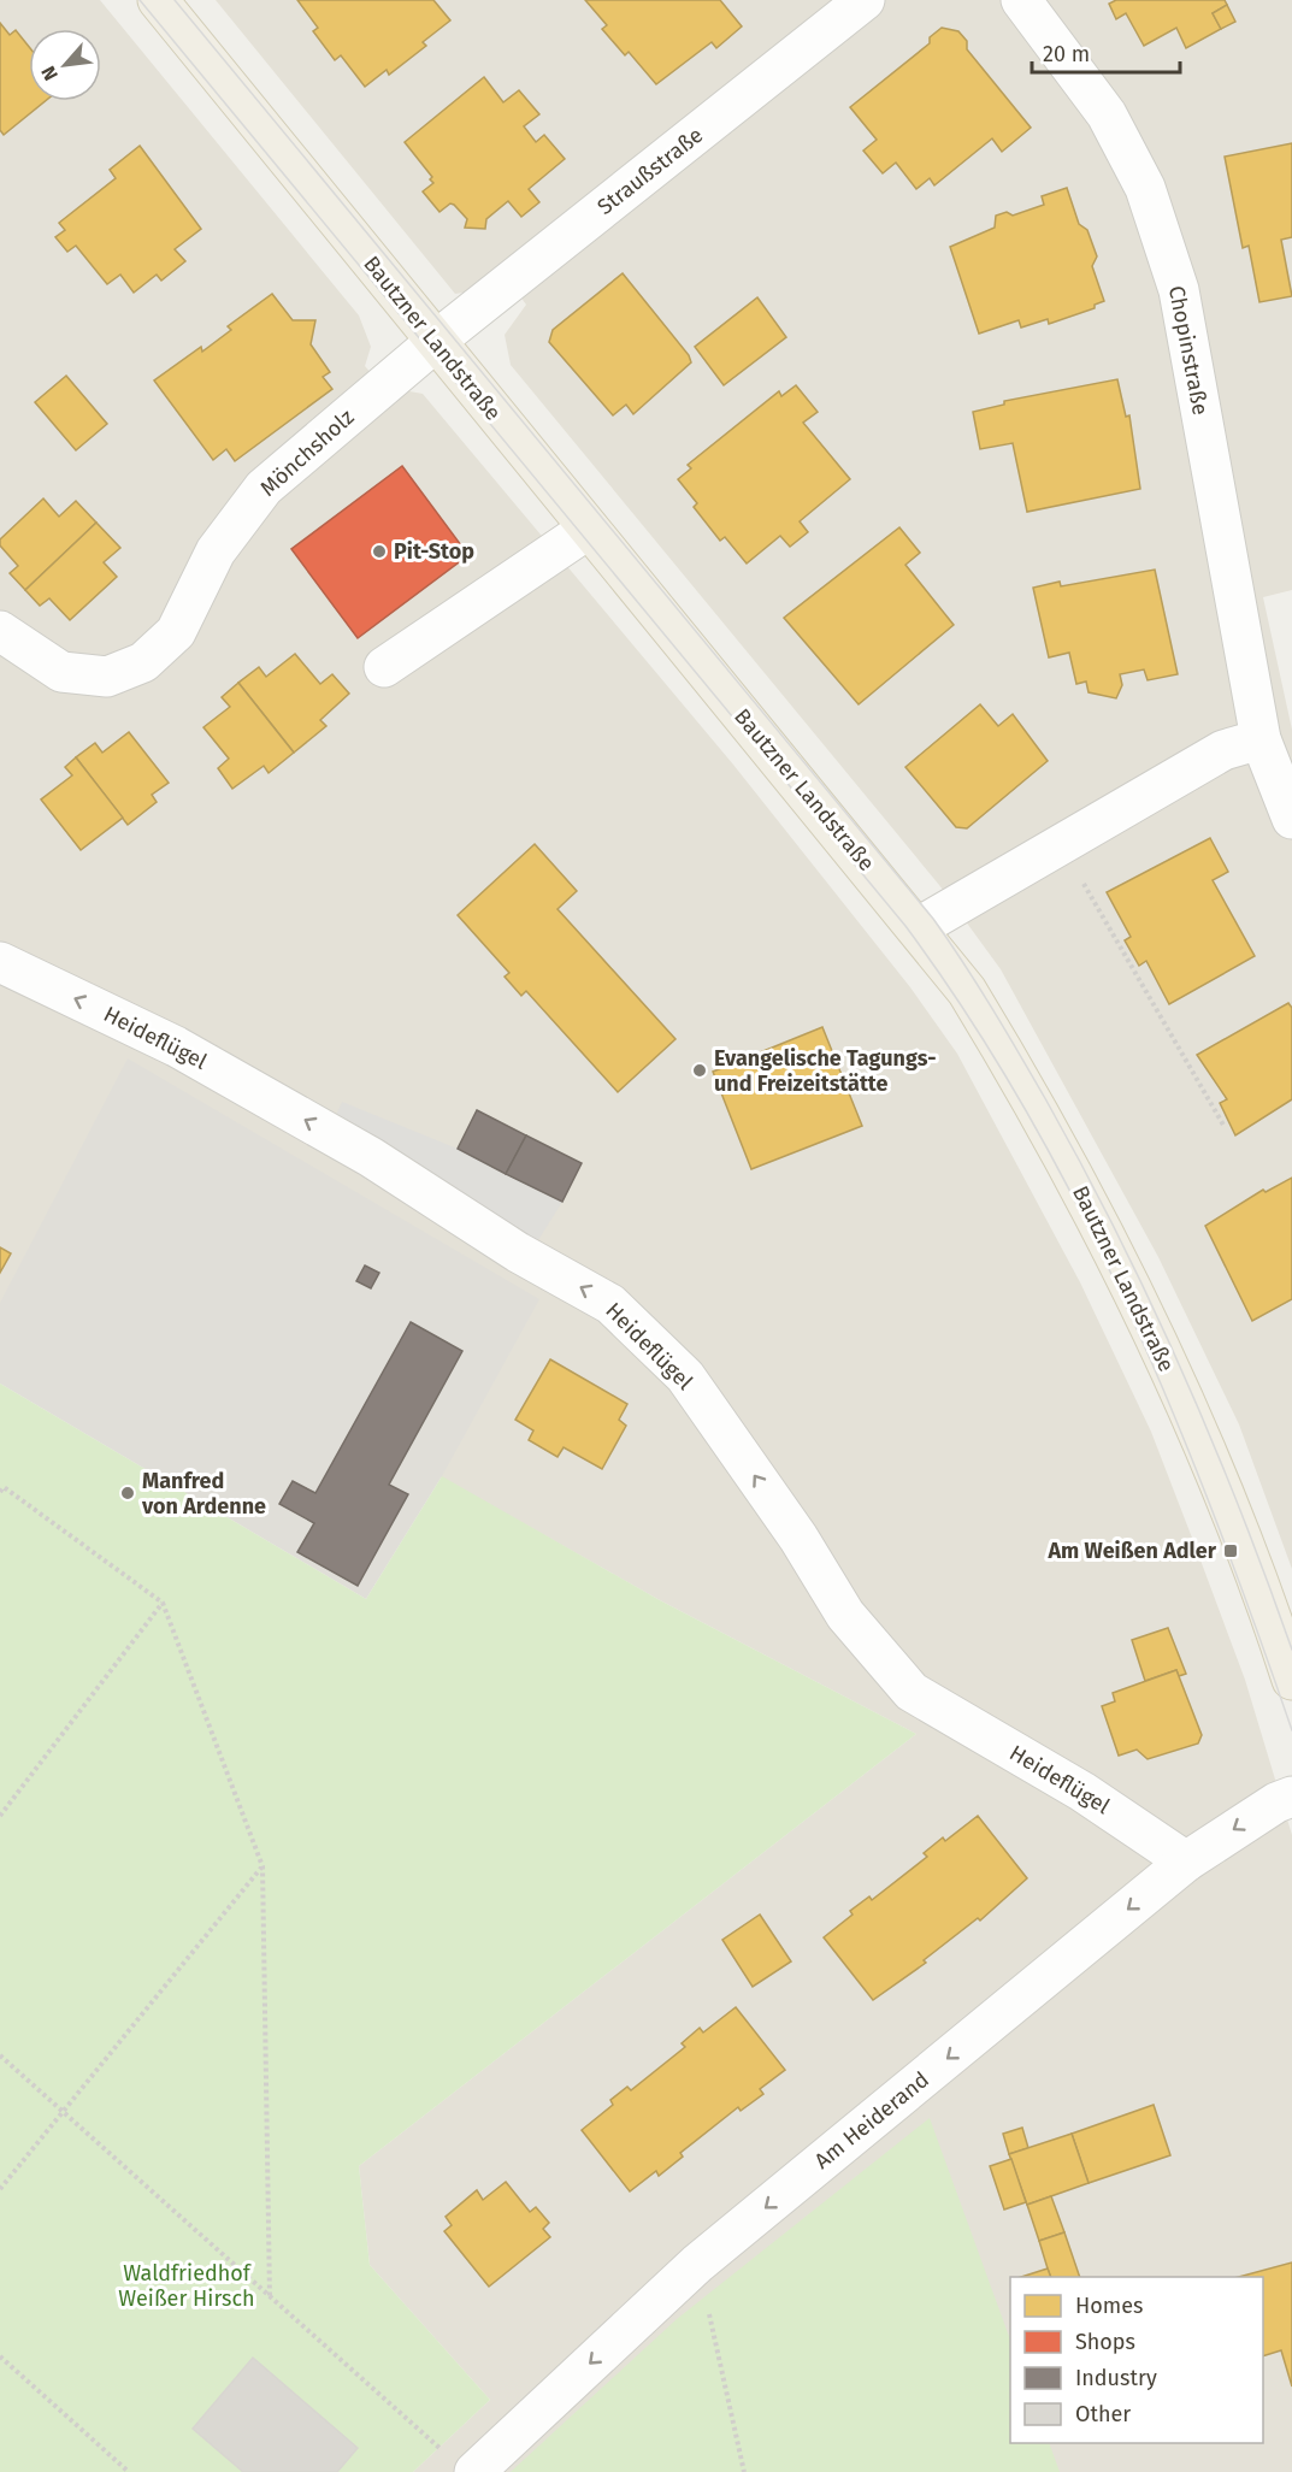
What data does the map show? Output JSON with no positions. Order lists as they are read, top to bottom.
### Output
{
  "streets": {
    "main road": ["Bautzner Landstraße"],
    "street": [
      "Straußstraße",
      "Chopinstraße",
      "Mönchsholz",
      "Heideflügel",
      "Am Heiderand"
    ]
  },
  "crossings": [
    ["Straußstraße", "Bautzner Landstraße"],
    ["Straußstraße", "Mönchsholz"],
    ["Bautzner Landstraße", "Mönchsholz"],
    ["Heideflügel", "Am Heiderand"]
  ],
  "one_way": ["Heideflügel", "Am Heiderand"],
  "parks": ["Waldfriedhof Weißer Hirsch"],
  "places": {
    "other": ["Pit-Stop", "Evangelische Tagungs- und Freizeitstätte", "Manfred von Ardenne"],
    "transit": ["Am Weißen Adler"]
  },
  "legend": [
    "Homes",
    "Shops",
    "Industry",
    "Other"
  ],
  "scale_bar": "20 m",
  "north": "bottom left"
}
